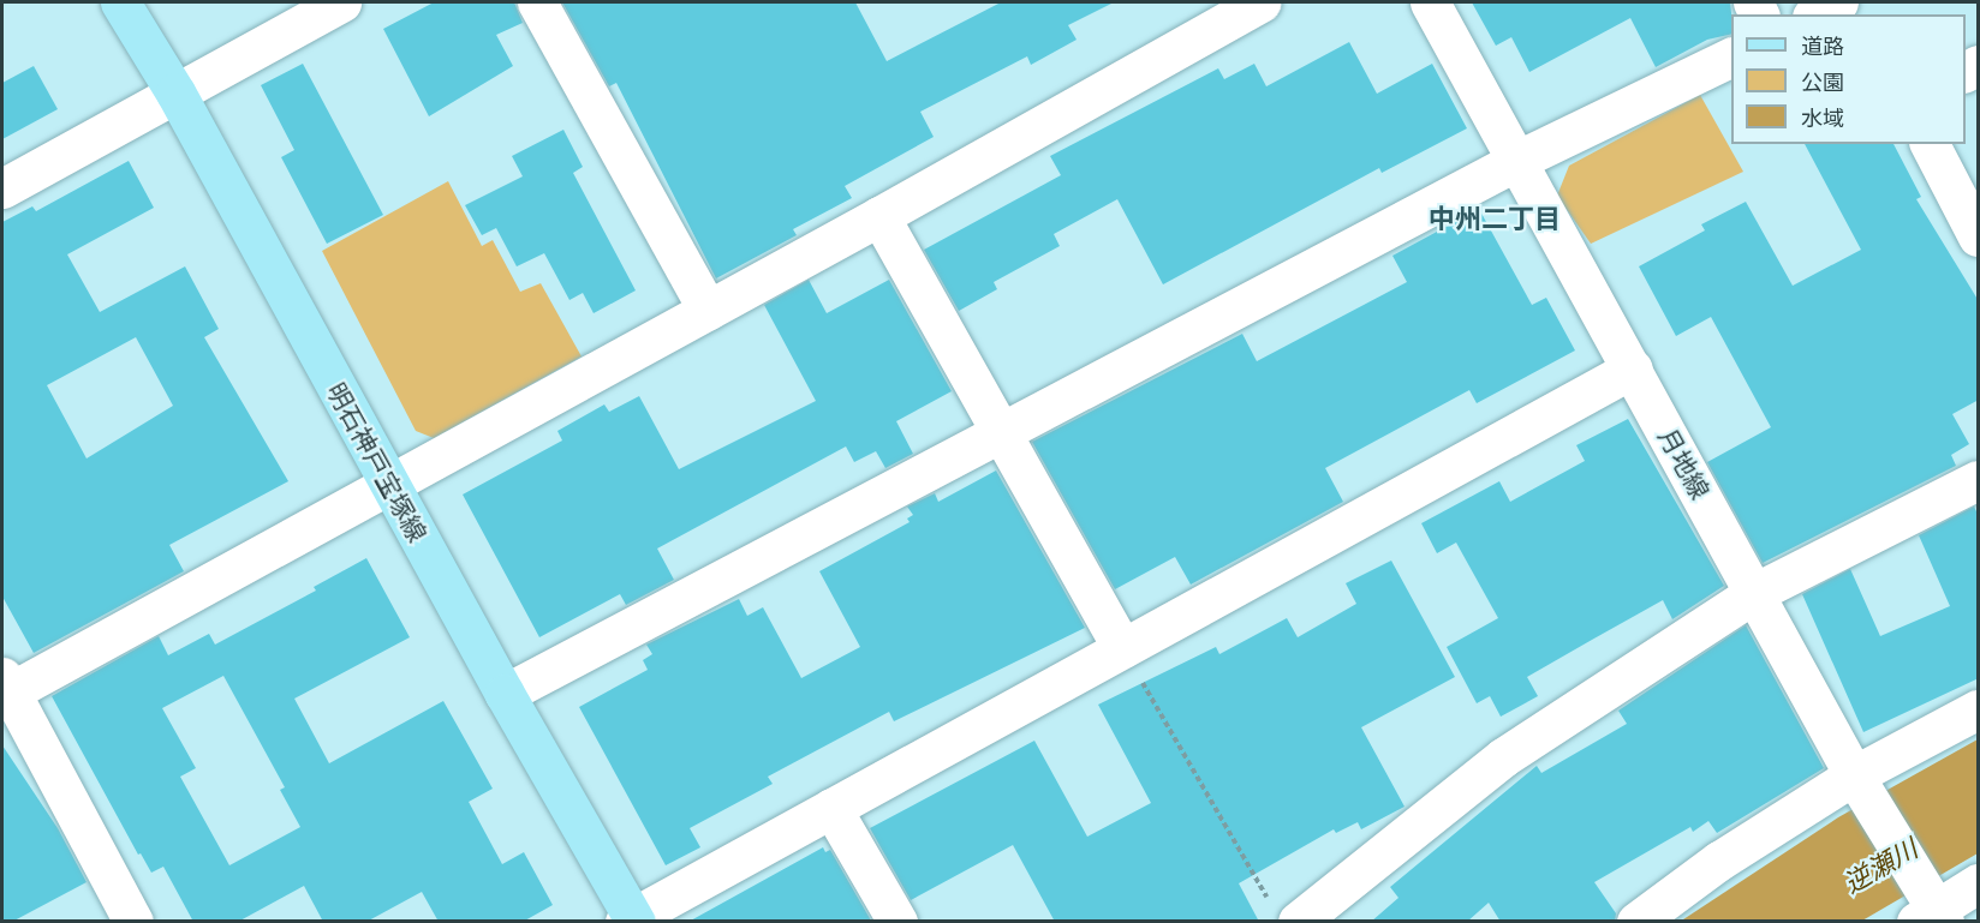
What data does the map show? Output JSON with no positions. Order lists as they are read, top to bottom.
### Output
{
  "streets": {
    "main road": ["明石神戸宝塚線"],
    "street": ["月地線"]
  },
  "districts": ["中州二丁目"],
  "water": ["逆瀬川"],
  "legend": ["道路", "公園", "水域"]
}
